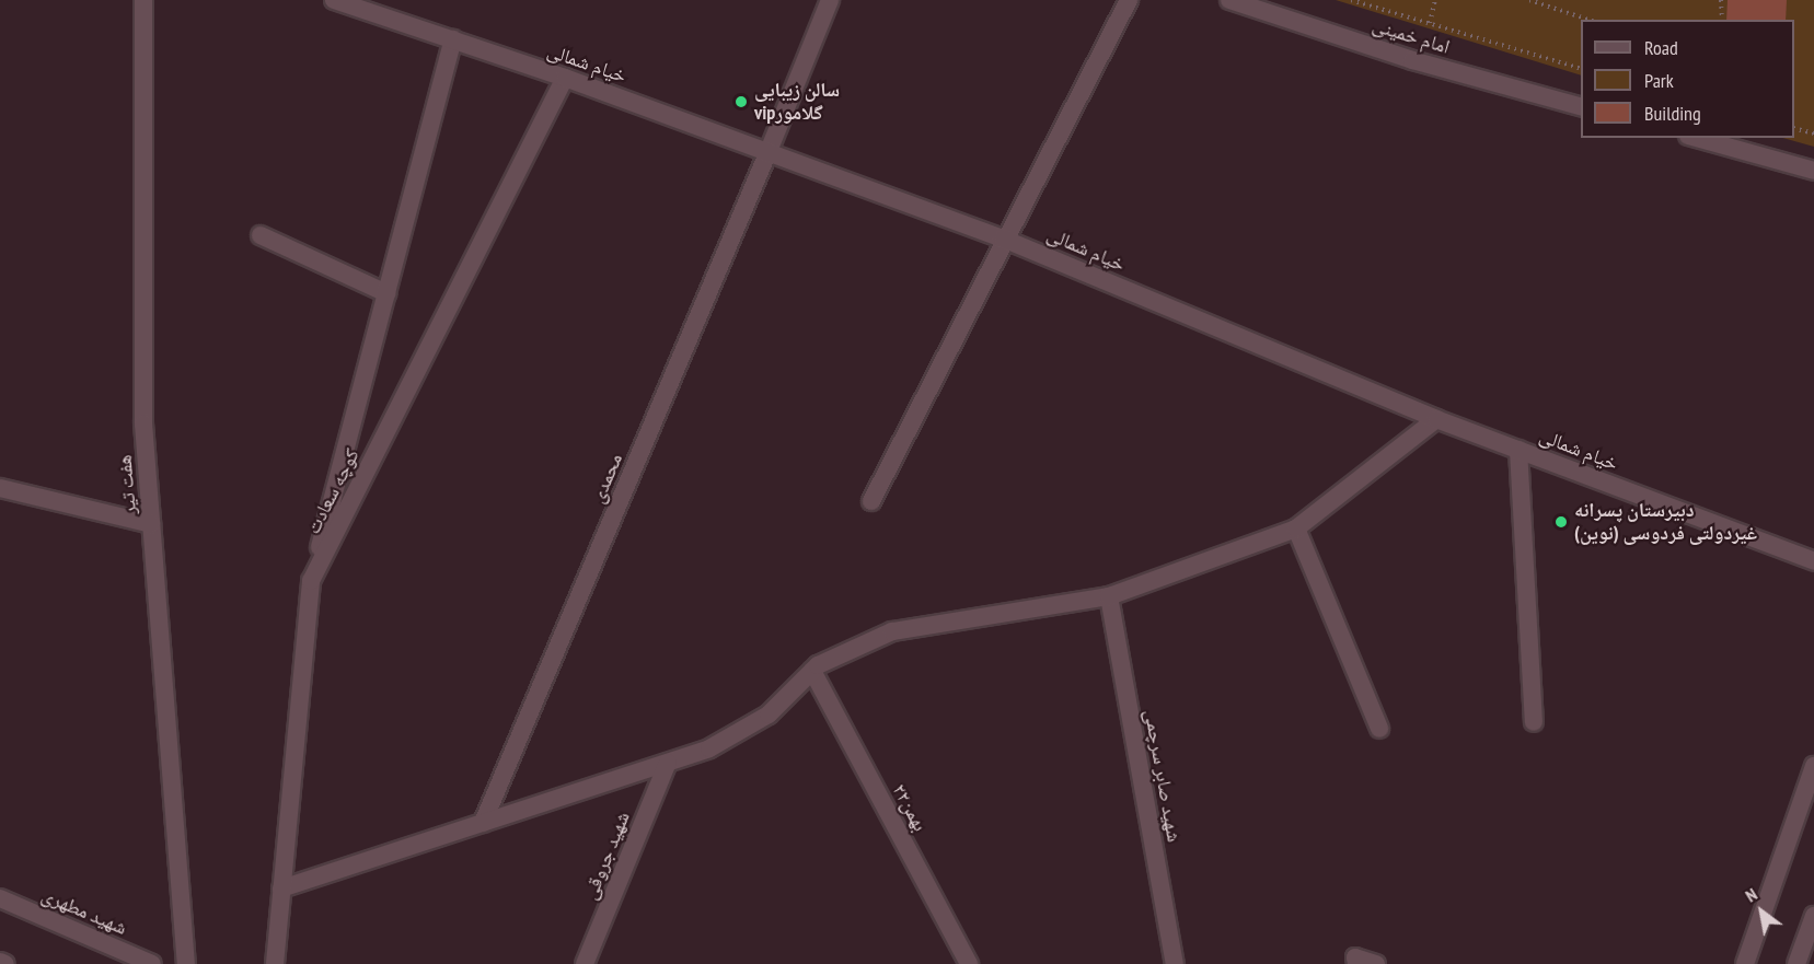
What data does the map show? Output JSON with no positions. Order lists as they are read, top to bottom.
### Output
{
  "streets": {
    "street": [
      "امام خمینی",
      "خیام شمالی",
      "محمدی",
      "هفت تير",
      "کوچه سعادت",
      "شهید صابر سرچمی",
      "۲۲بهمن",
      "شهید جروقی",
      "شهید مطهری"
    ]
  },
  "crossings": [
    ["خیام شمالی", "محمدی"],
    ["خیام شمالی", "کوچه سعادت"]
  ],
  "places": ["سالن زیبایی vipگلامور", "دبیرستان پسرانه غیردولتی فردوسی (نوین)"],
  "legend": ["Road", "Park", "Building"],
  "north": "top left"
}
